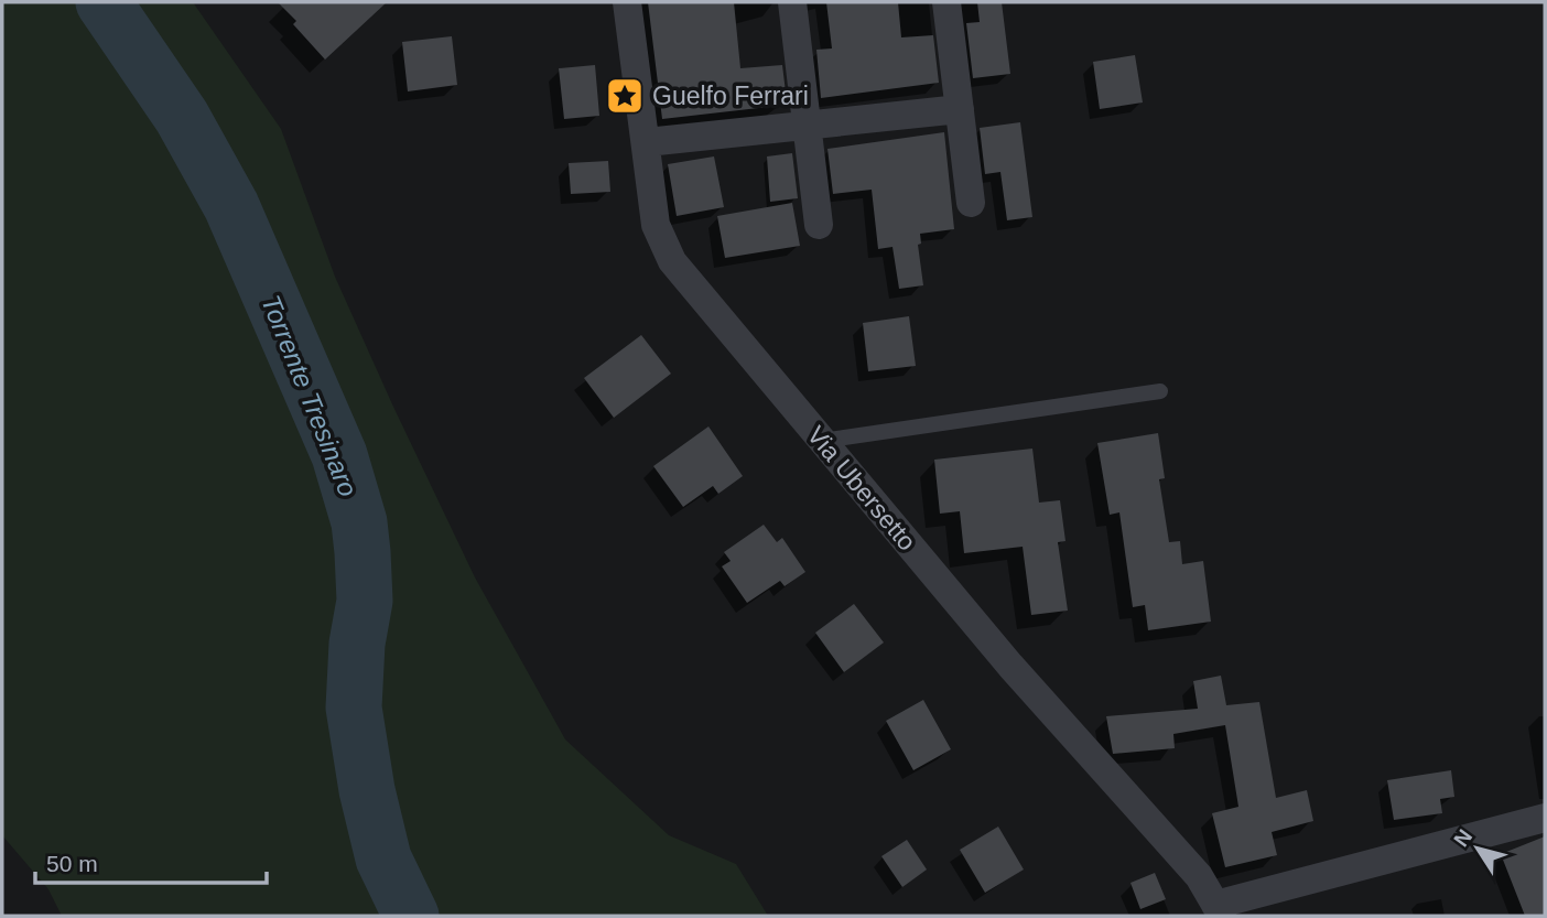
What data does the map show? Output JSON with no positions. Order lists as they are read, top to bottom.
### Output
{
  "streets": {
    "street": ["Via Ubersetto"]
  },
  "water": ["Torrente Tresinaro"],
  "places": {
    "place": ["Guelfo Ferrari"]
  },
  "scale_bar": "50 m",
  "north": "top left"
}
